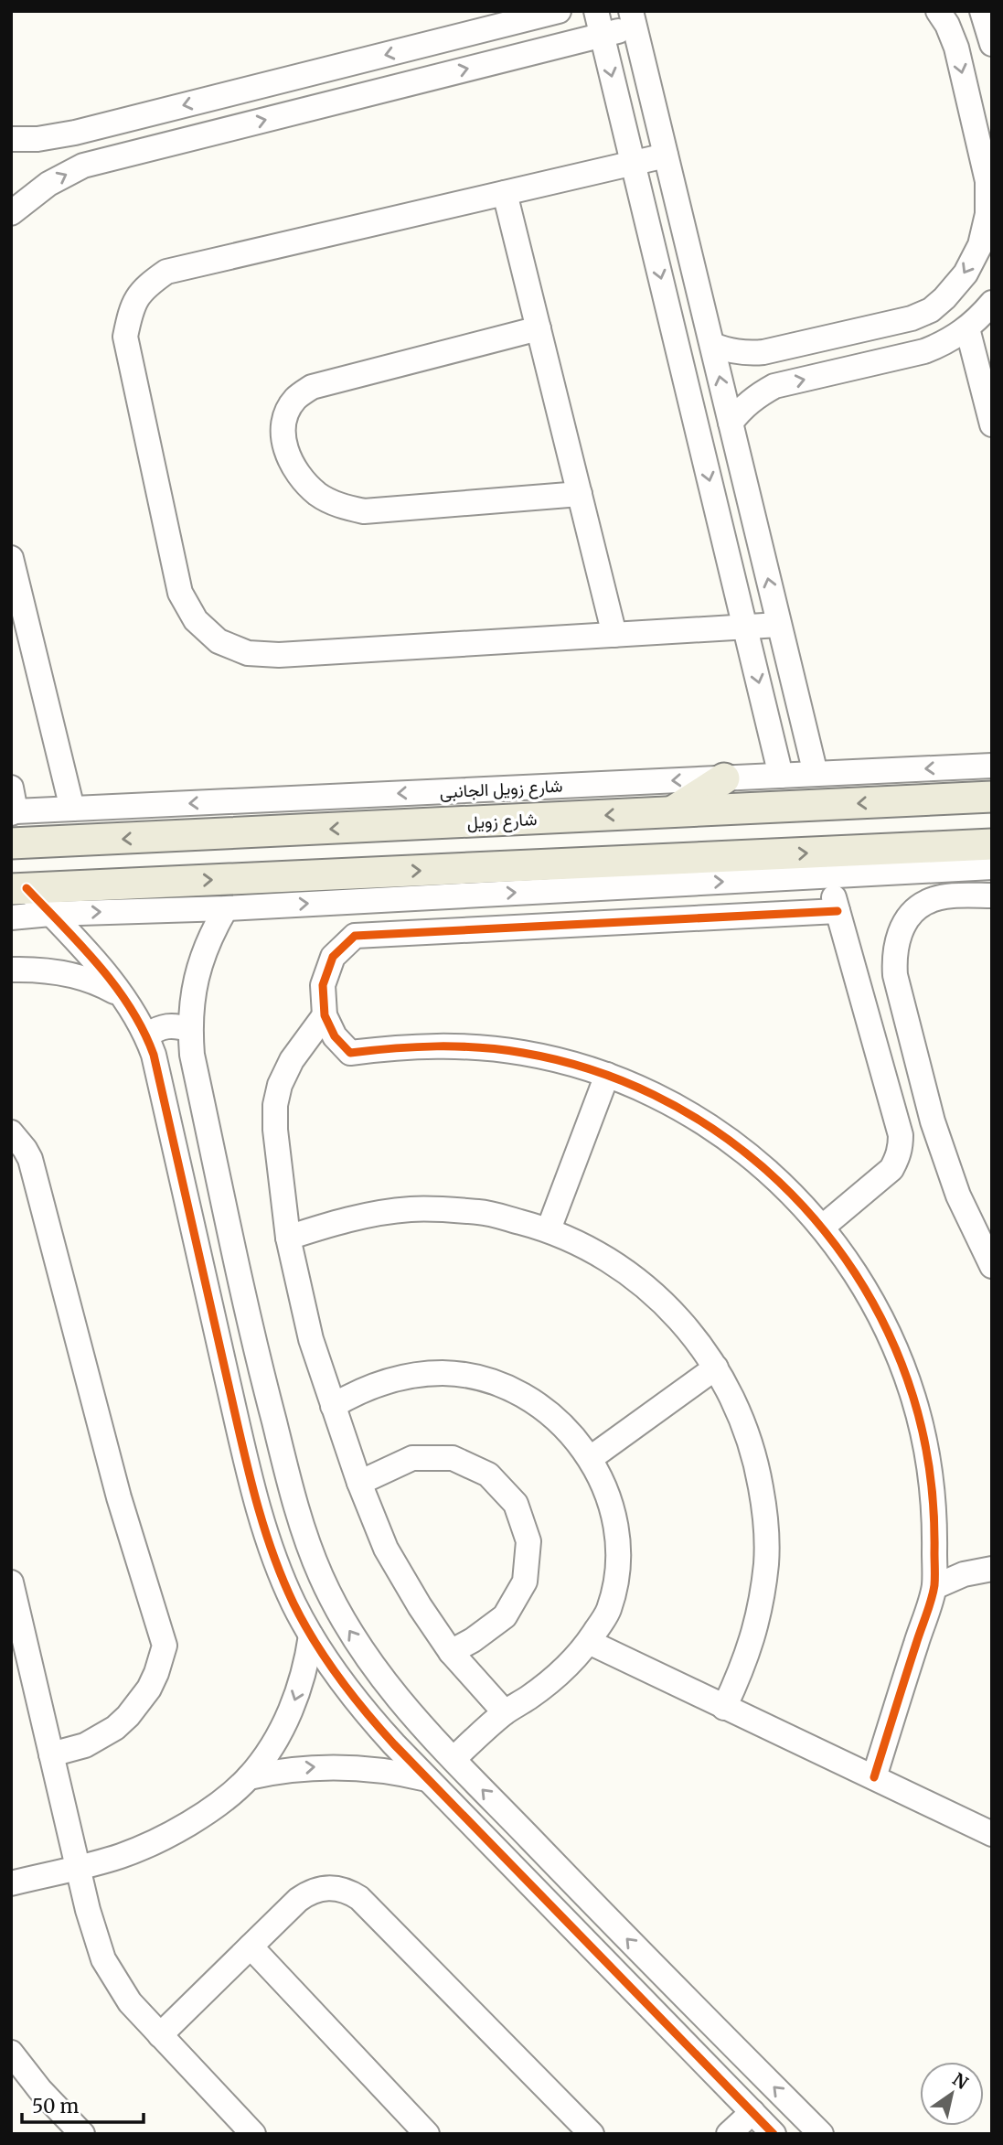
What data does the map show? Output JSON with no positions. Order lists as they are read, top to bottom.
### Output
{
  "streets": {
    "main road": ["شارع زويل"],
    "street": ["شارع زويل الجانبى"]
  },
  "scale_bar": "50 m",
  "north": "top right"
}
